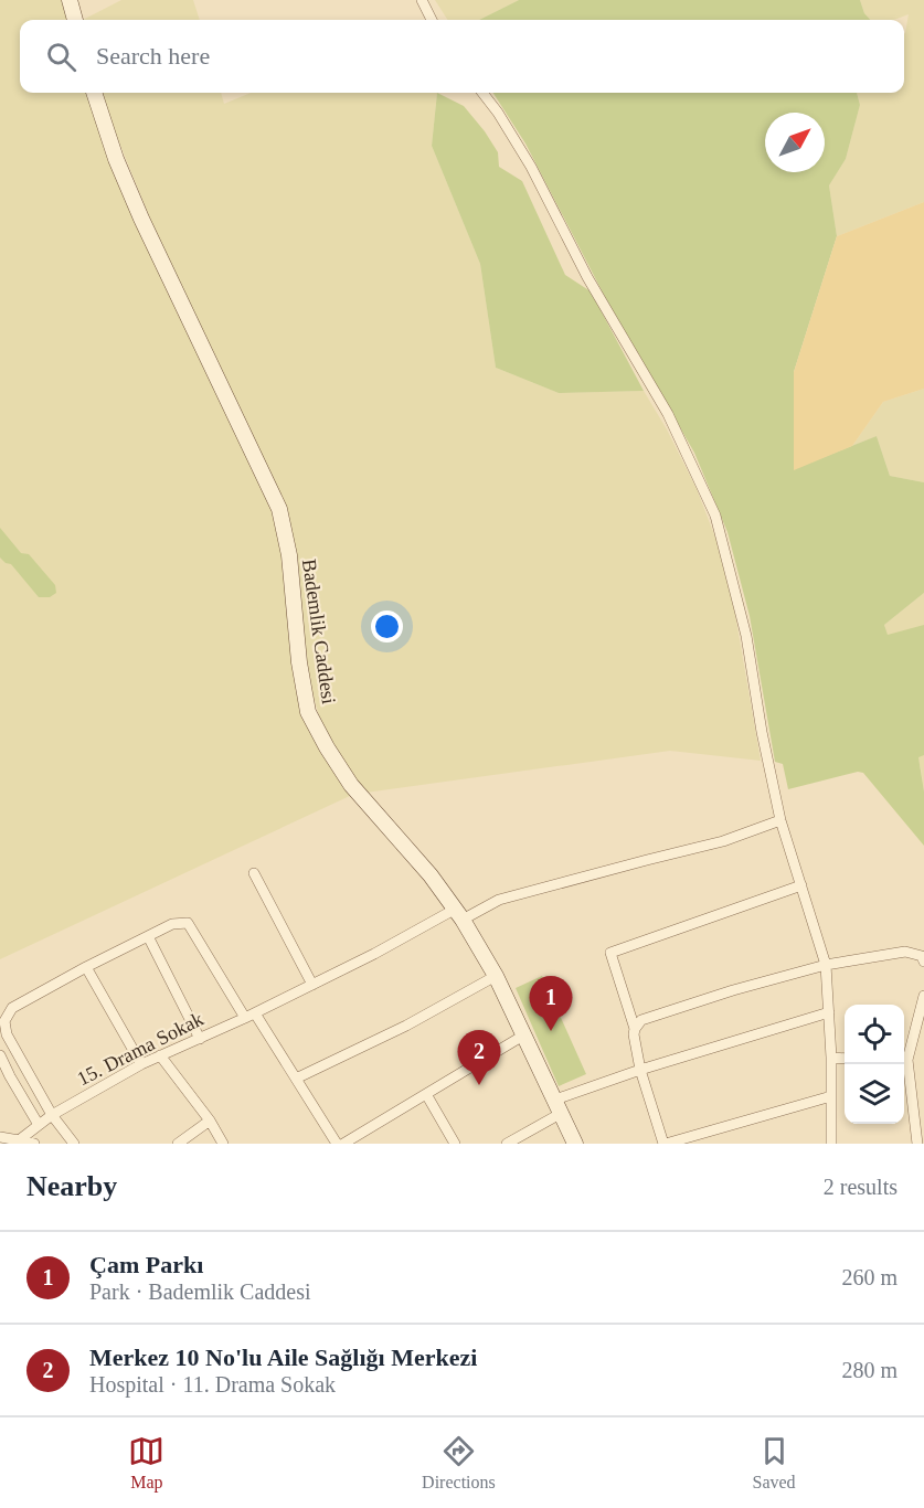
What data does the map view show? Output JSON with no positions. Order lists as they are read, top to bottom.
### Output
{
  "streets": {
    "street": ["Bademlik Caddesi", "15. Drama Sokak"]
  },
  "crossings": [
    ["Bademlik Caddesi", "15. Drama Sokak"]
  ],
  "north": "top right",
  "page": {
    "search": "Search here",
    "pins": ["1", "2"],
    "heading": ["Nearby", "2 results"],
    "list": [
      {
        "mark": "1",
        "name": "Çam Parkı",
        "note": "Park · Bademlik Caddesi",
        "value": "260 m"
      },
      {
        "mark": "2",
        "name": "Merkez 10 No'lu Aile Sağlığı Merkezi",
        "note": "Hospital · 11. Drama Sokak",
        "value": "280 m"
      }
    ],
    "nav": ["Map", "Directions", "Saved"]
  }
}
